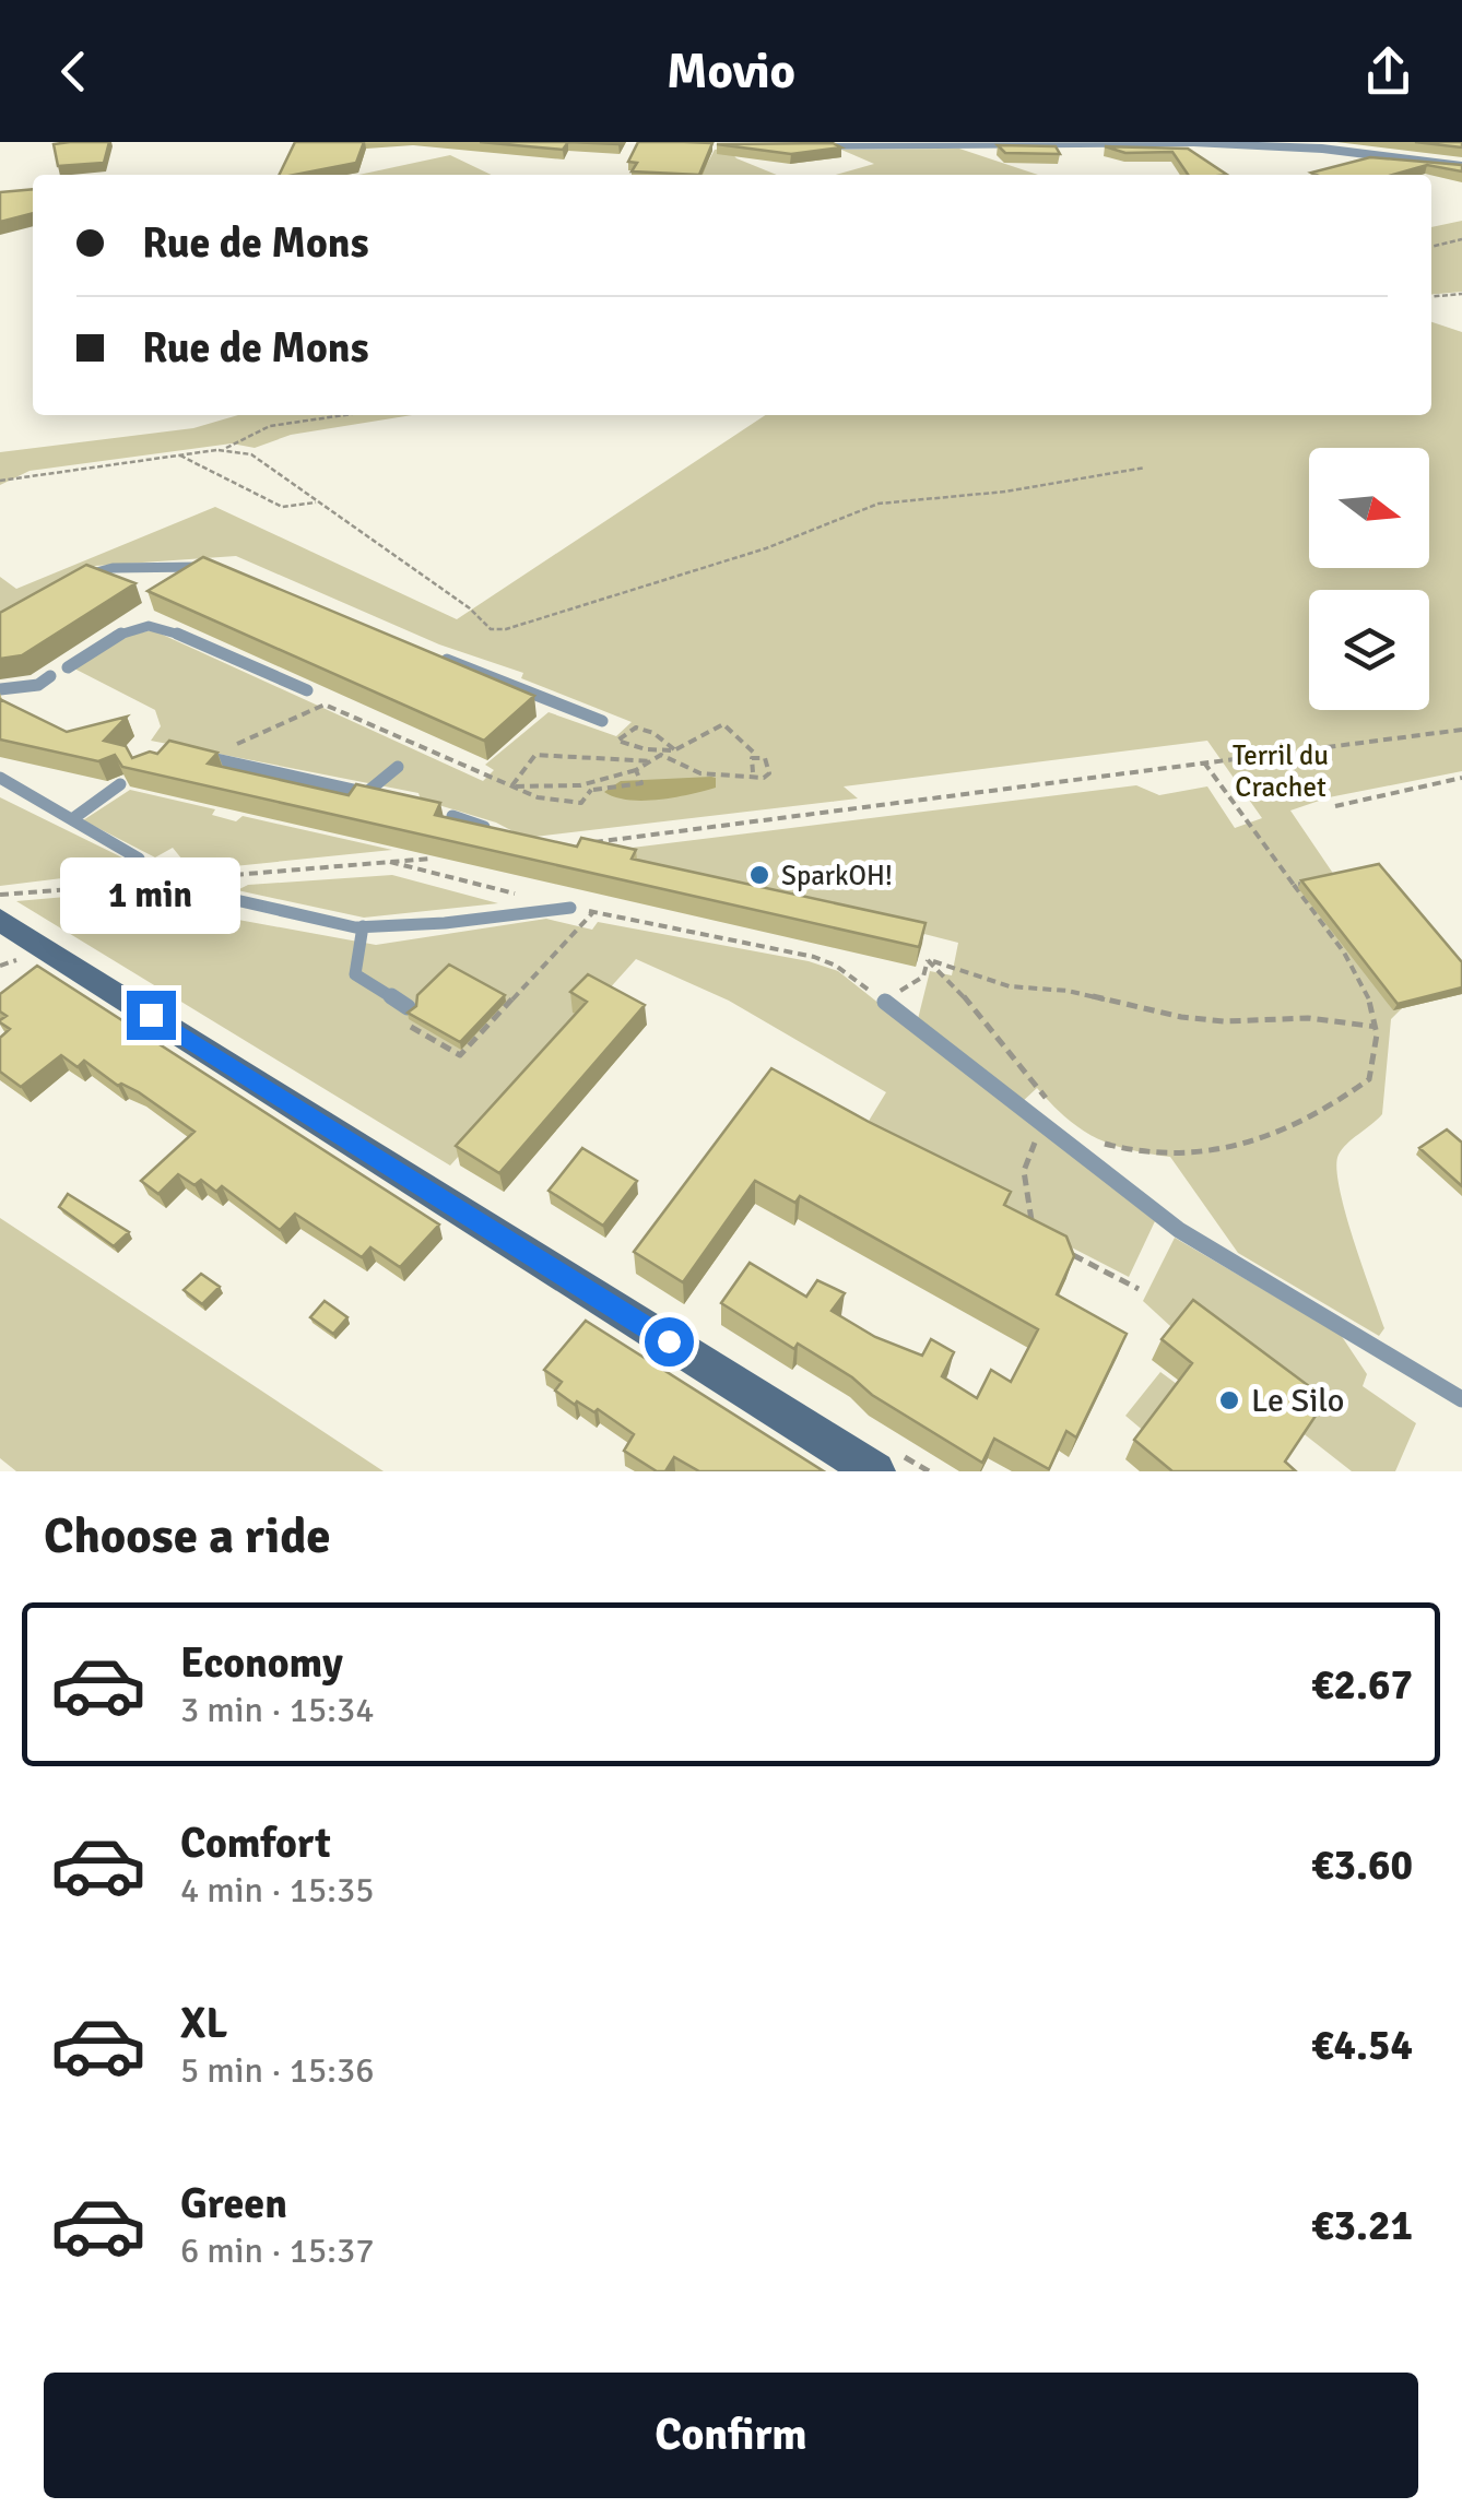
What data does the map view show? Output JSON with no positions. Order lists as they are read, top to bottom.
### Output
{
  "parks": ["Terril du Crachet"],
  "places": ["SparkOH!", "Le Silo"],
  "north": "right",
  "page": {
    "header": "Movio",
    "banner": ["Rue de Mons", "Rue de Mons"],
    "bubble": "1 min",
    "heading": "Choose a ride",
    "list": [
      {
        "name": "Economy",
        "note": "3 min · 15:34",
        "value": "€2.67"
      },
      {
        "name": "Comfort",
        "note": "4 min · 15:35",
        "value": "€3.60"
      },
      {
        "name": "XL",
        "note": "5 min · 15:36",
        "value": "€4.54"
      },
      {
        "name": "Green",
        "note": "6 min · 15:37",
        "value": "€3.21"
      }
    ],
    "buttons": "Confirm"
  }
}
